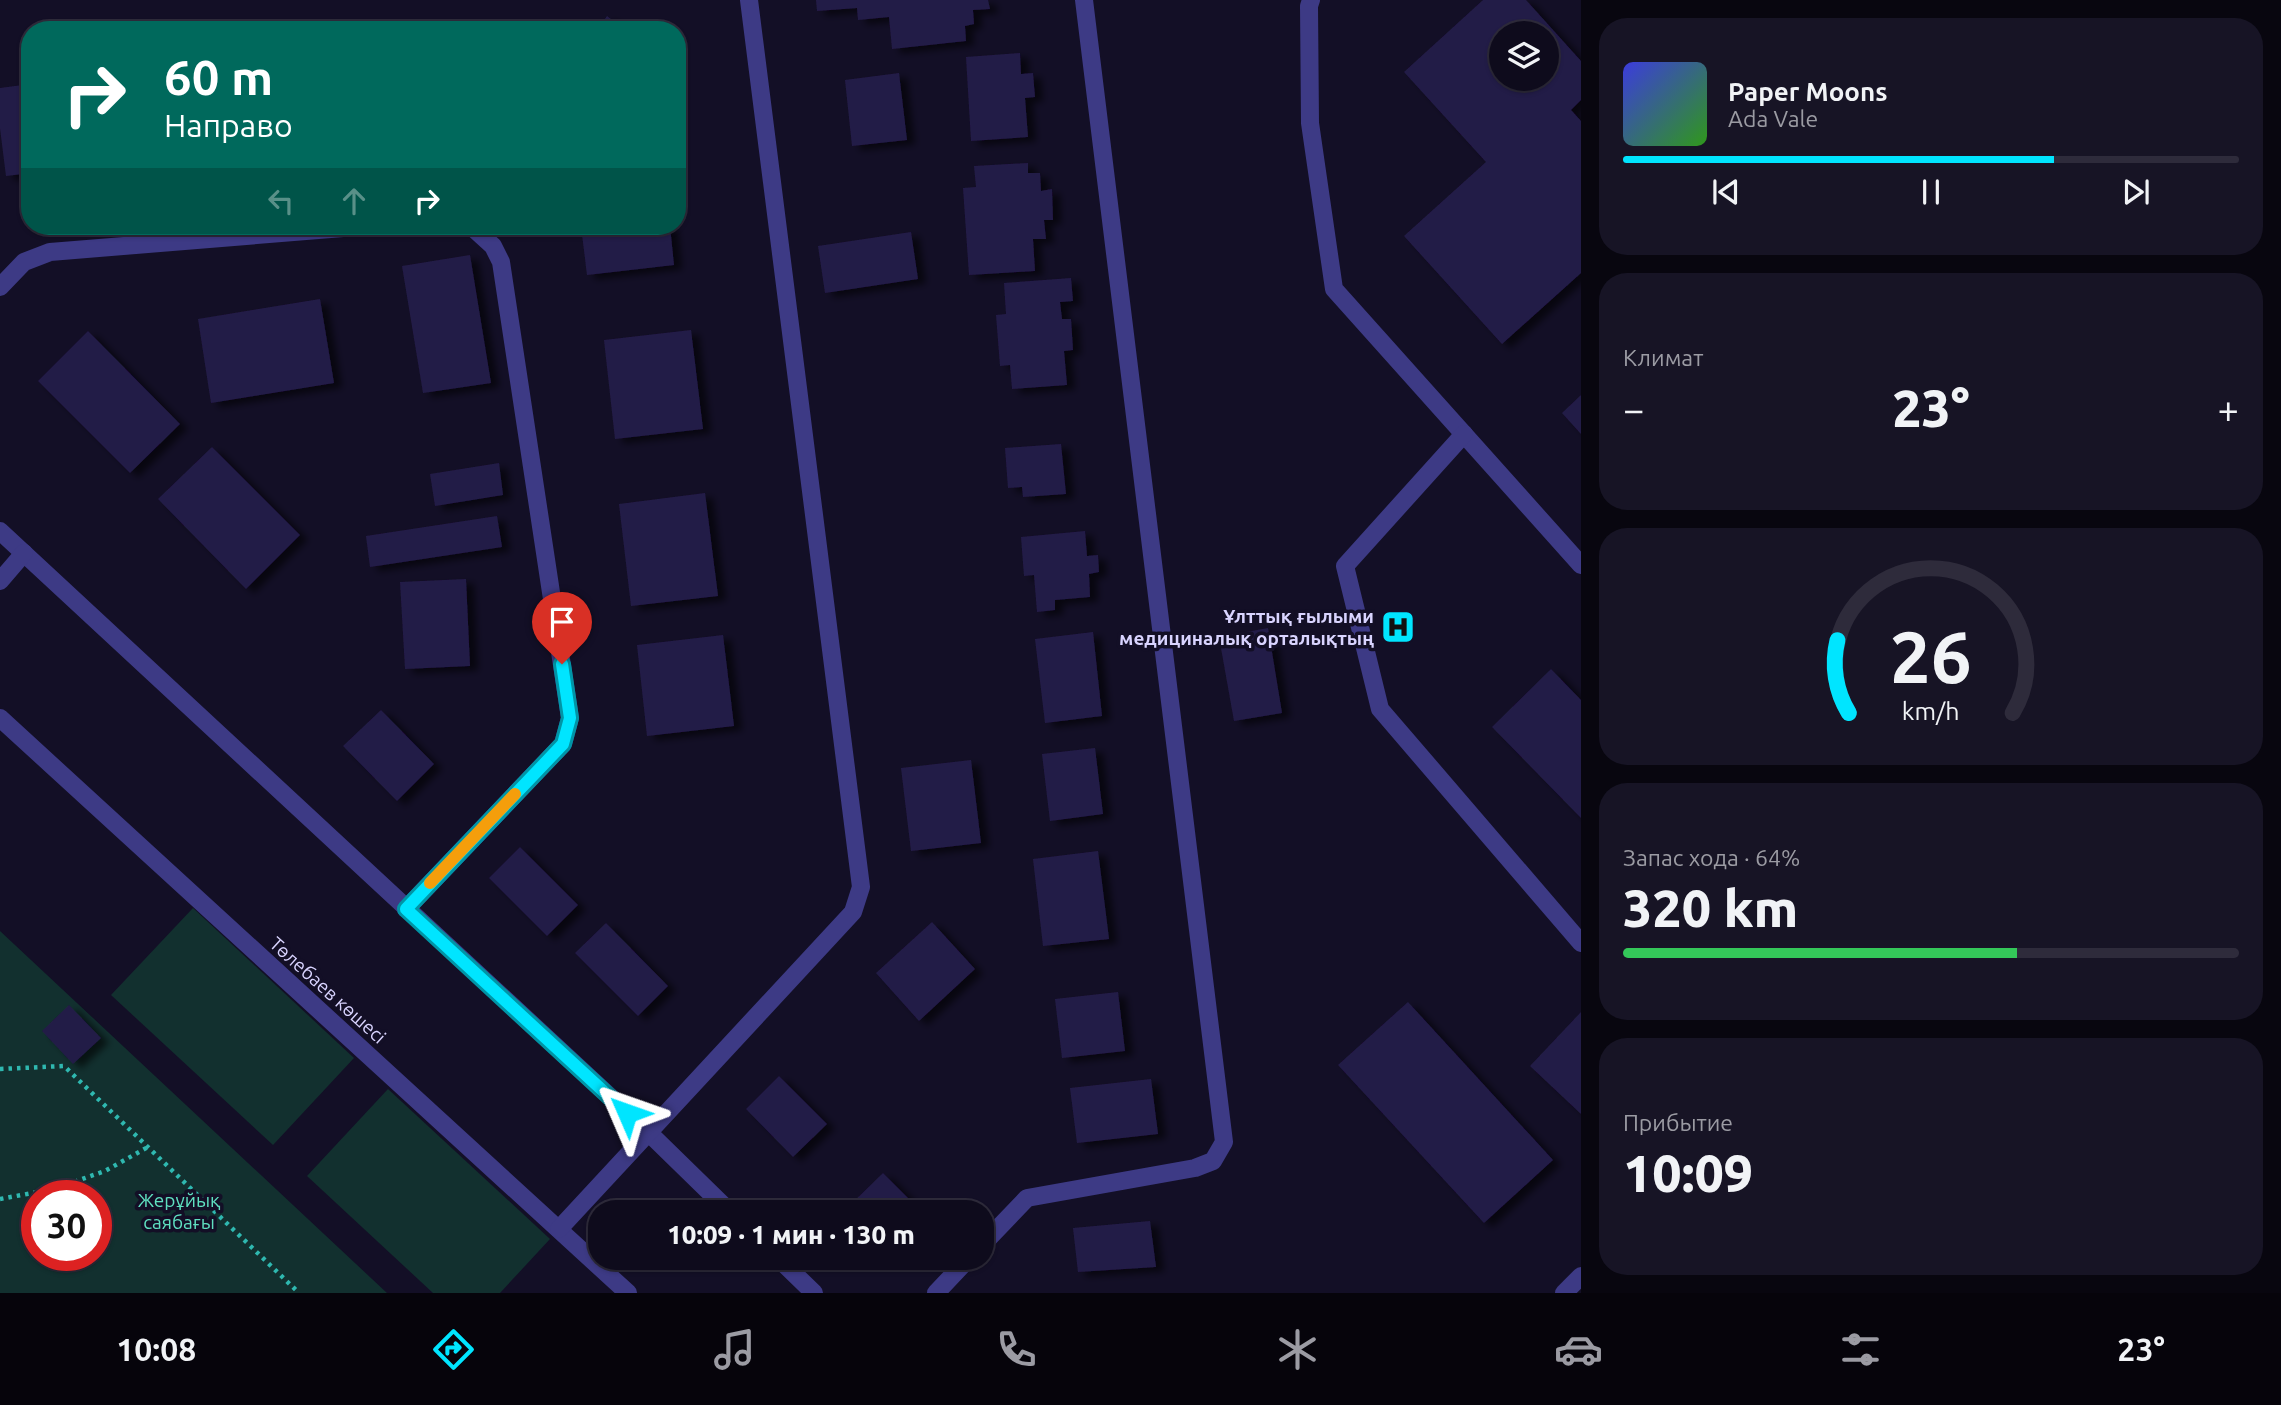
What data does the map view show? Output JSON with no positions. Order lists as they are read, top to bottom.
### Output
{
  "streets": {
    "street": ["Төлебаев көшесі"]
  },
  "parks": ["Жерұйық саябағы"],
  "places": {
    "hospital": ["Ұлттық ғылыми медициналық орталықтың"]
  },
  "page": {
    "turn": ["60 m", "Направо"],
    "song": ["Paper Moons", "Ada Vale"],
    "tile": [
      "Климат",
      ["Запас хода · 64%", "320 km"],
      ["Прибытие", "10:09"]
    ],
    "heat": ["−", "23°", "+"],
    "limit": "30",
    "trip": "10:09 · 1 мин · 130 m",
    "tabs": ["10:08", "23°"],
    "gauge": ["26", "km/h"]
  }
}
